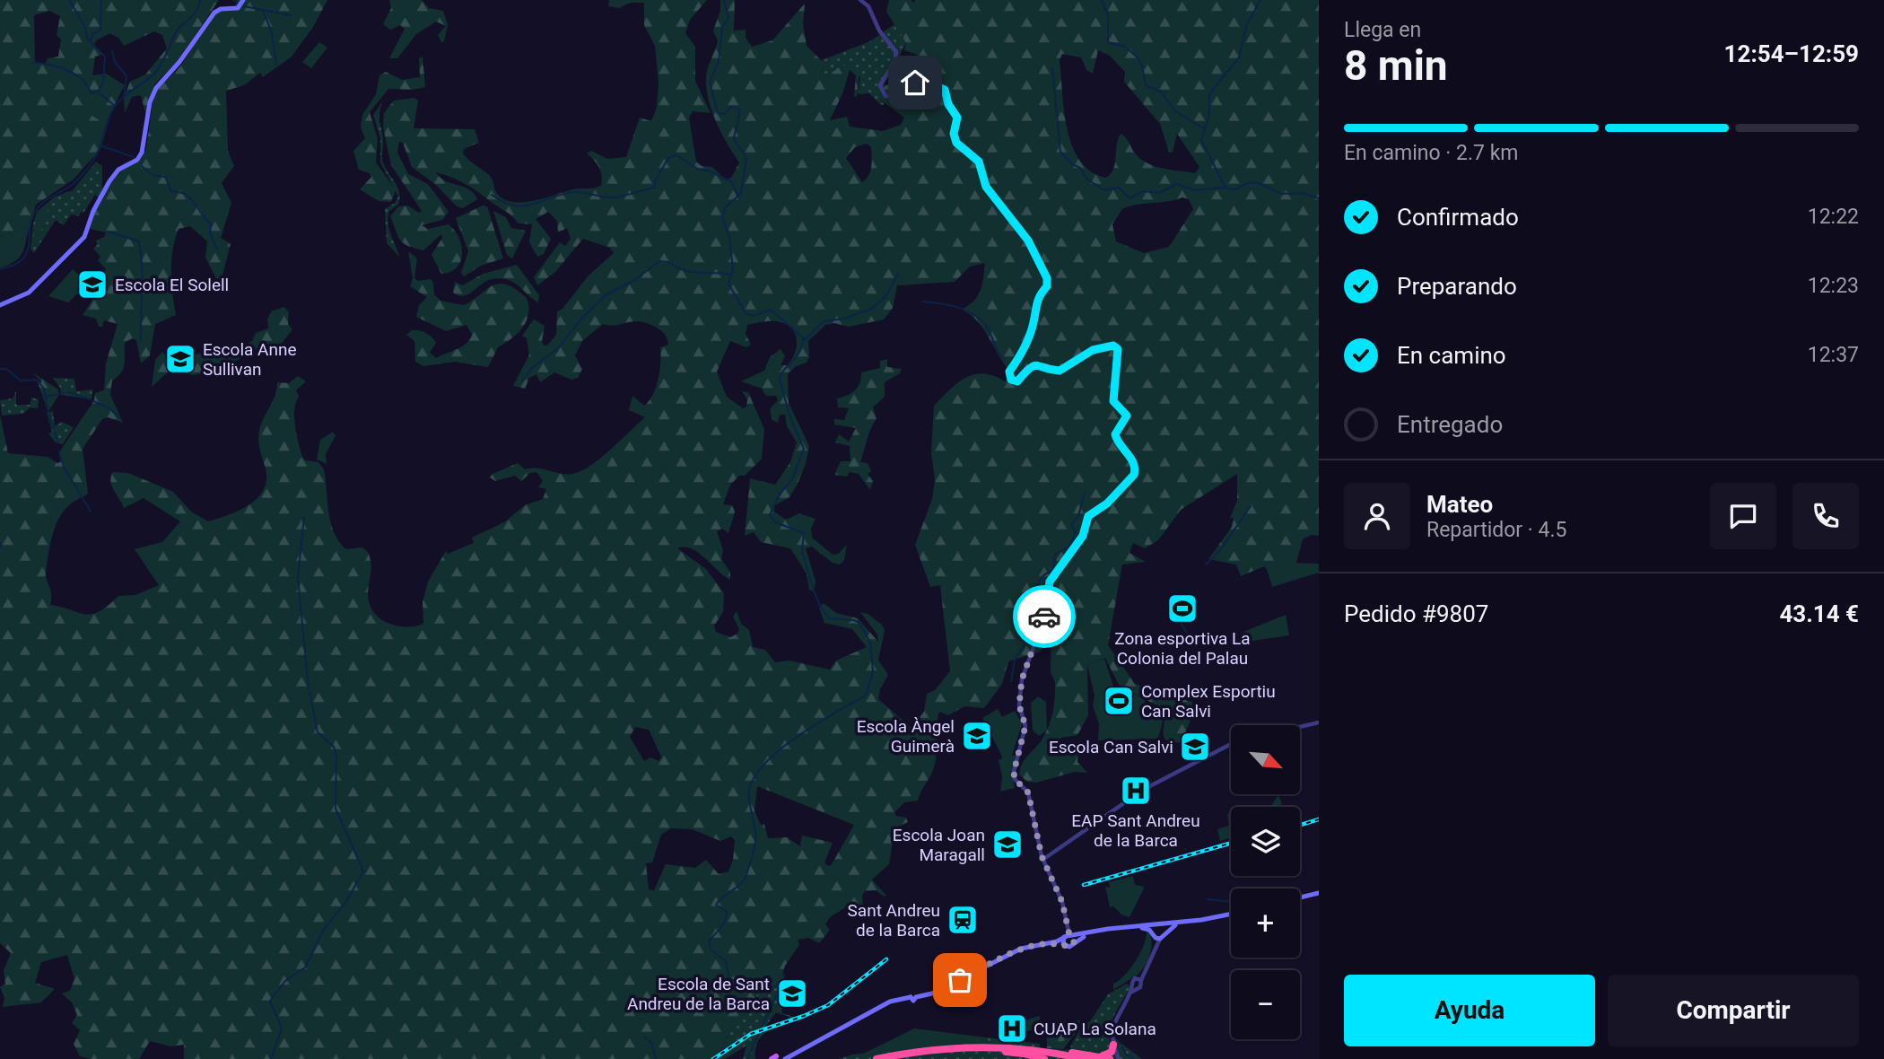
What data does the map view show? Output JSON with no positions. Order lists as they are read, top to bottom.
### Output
{
  "places": {
    "school or university": [
      "Escola El Solell",
      "Escola Anne Sullivan",
      "Escola Àngel Guimerà",
      "Escola Can Salvi",
      "Escola Joan Maragall",
      "Escola de Sant Andreu de la Barca"
    ],
    "sports": ["Zona esportiva La Colonia del Palau", "Complex Esportiu Can Salvi"],
    "hospital": ["EAP Sant Andreu de la Barca", "CUAP La Solana"],
    "station": ["Sant Andreu de la Barca"]
  },
  "north": "bottom right",
  "page": {
    "heading": ["8 min", "Llega en", "12:54–12:59"],
    "panel": [
      "Mateo",
      "Repartidor · 4.5",
      "Pedido #9807",
      "43.14 €"
    ],
    "bar": "En camino · 2.7 km",
    "list": [
      ["Confirmado", "12:22"],
      ["Preparando", "12:23"],
      ["En camino", "12:37"],
      "Entregado"
    ],
    "map_buttons": ["+", "−"],
    "buttons": ["Ayuda", "Compartir"]
  }
}
